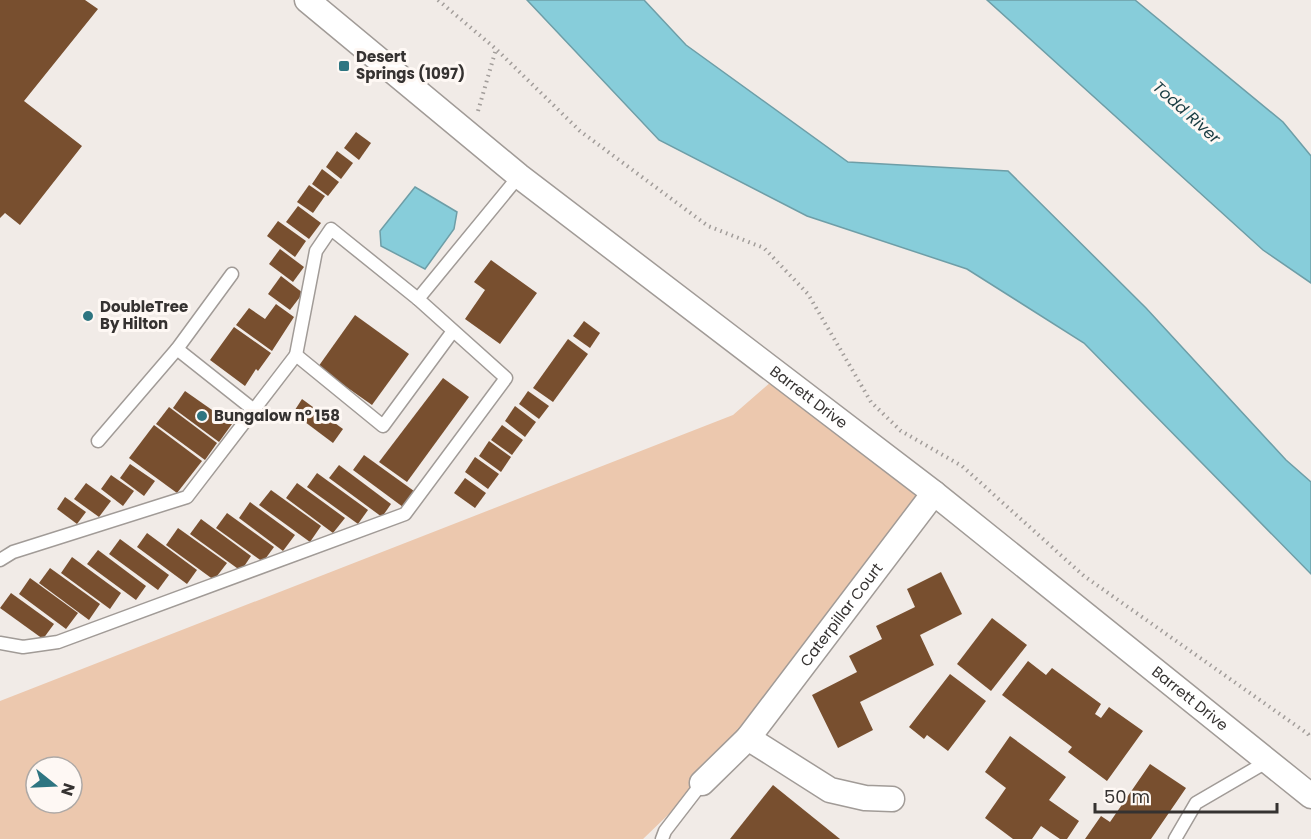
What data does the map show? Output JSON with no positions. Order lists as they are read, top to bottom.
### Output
{
  "streets": {
    "street": ["Barrett Drive", "Caterpillar Court"]
  },
  "crossings": [
    ["Barrett Drive", "Caterpillar Court"]
  ],
  "water": ["Todd River"],
  "places": {
    "transit": ["Desert Springs (1097)"],
    "other": ["DoubleTree By Hilton", "Bungalow n° 158"]
  },
  "scale_bar": "50 m",
  "north": "right"
}
